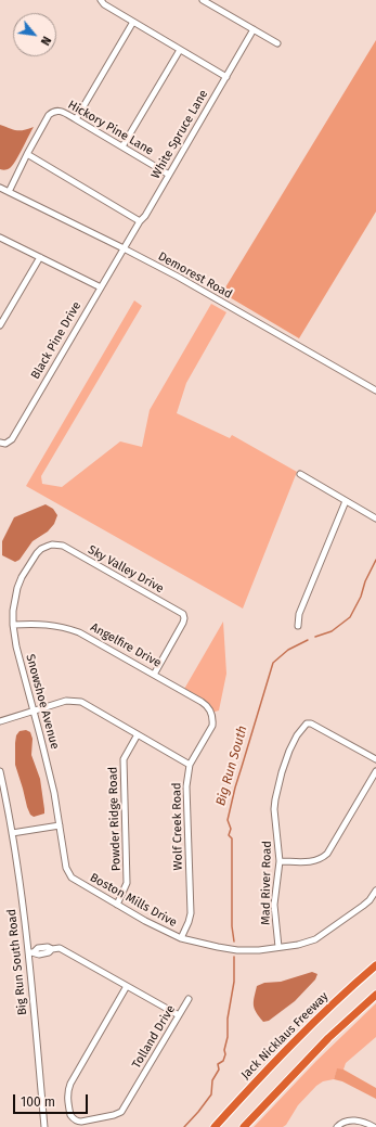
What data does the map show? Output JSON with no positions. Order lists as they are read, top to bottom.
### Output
{
  "streets": {
    "highway": ["Jack Nicklaus Freeway"],
    "street": [
      "Hickory Pine Lane",
      "White Spruce Lane",
      "Demorest Road",
      "Black Pine Drive",
      "Sky Valley Drive",
      "Angelfire Drive",
      "Snowshoe Avenue",
      "Powder Ridge Road",
      "Wolf Creek Road",
      "Mad River Road",
      "Boston Mills Drive",
      "Big Run South Road",
      "Tolland Drive"
    ]
  },
  "crossings": [
    ["Hickory Pine Lane", "White Spruce Lane"],
    ["Hickory Pine Lane", "Demorest Road"],
    ["White Spruce Lane", "Demorest Road"],
    ["White Spruce Lane", "Black Pine Drive"],
    ["Demorest Road", "Black Pine Drive"],
    ["Sky Valley Drive", "Angelfire Drive"],
    ["Sky Valley Drive", "Snowshoe Avenue"],
    ["Angelfire Drive", "Snowshoe Avenue"],
    ["Angelfire Drive", "Wolf Creek Road"],
    ["Snowshoe Avenue", "Boston Mills Drive"],
    ["Powder Ridge Road", "Boston Mills Drive"],
    ["Wolf Creek Road", "Boston Mills Drive"],
    ["Mad River Road", "Boston Mills Drive"]
  ],
  "water": ["Big Run South"],
  "scale_bar": "100 m",
  "north": "bottom right"
}
